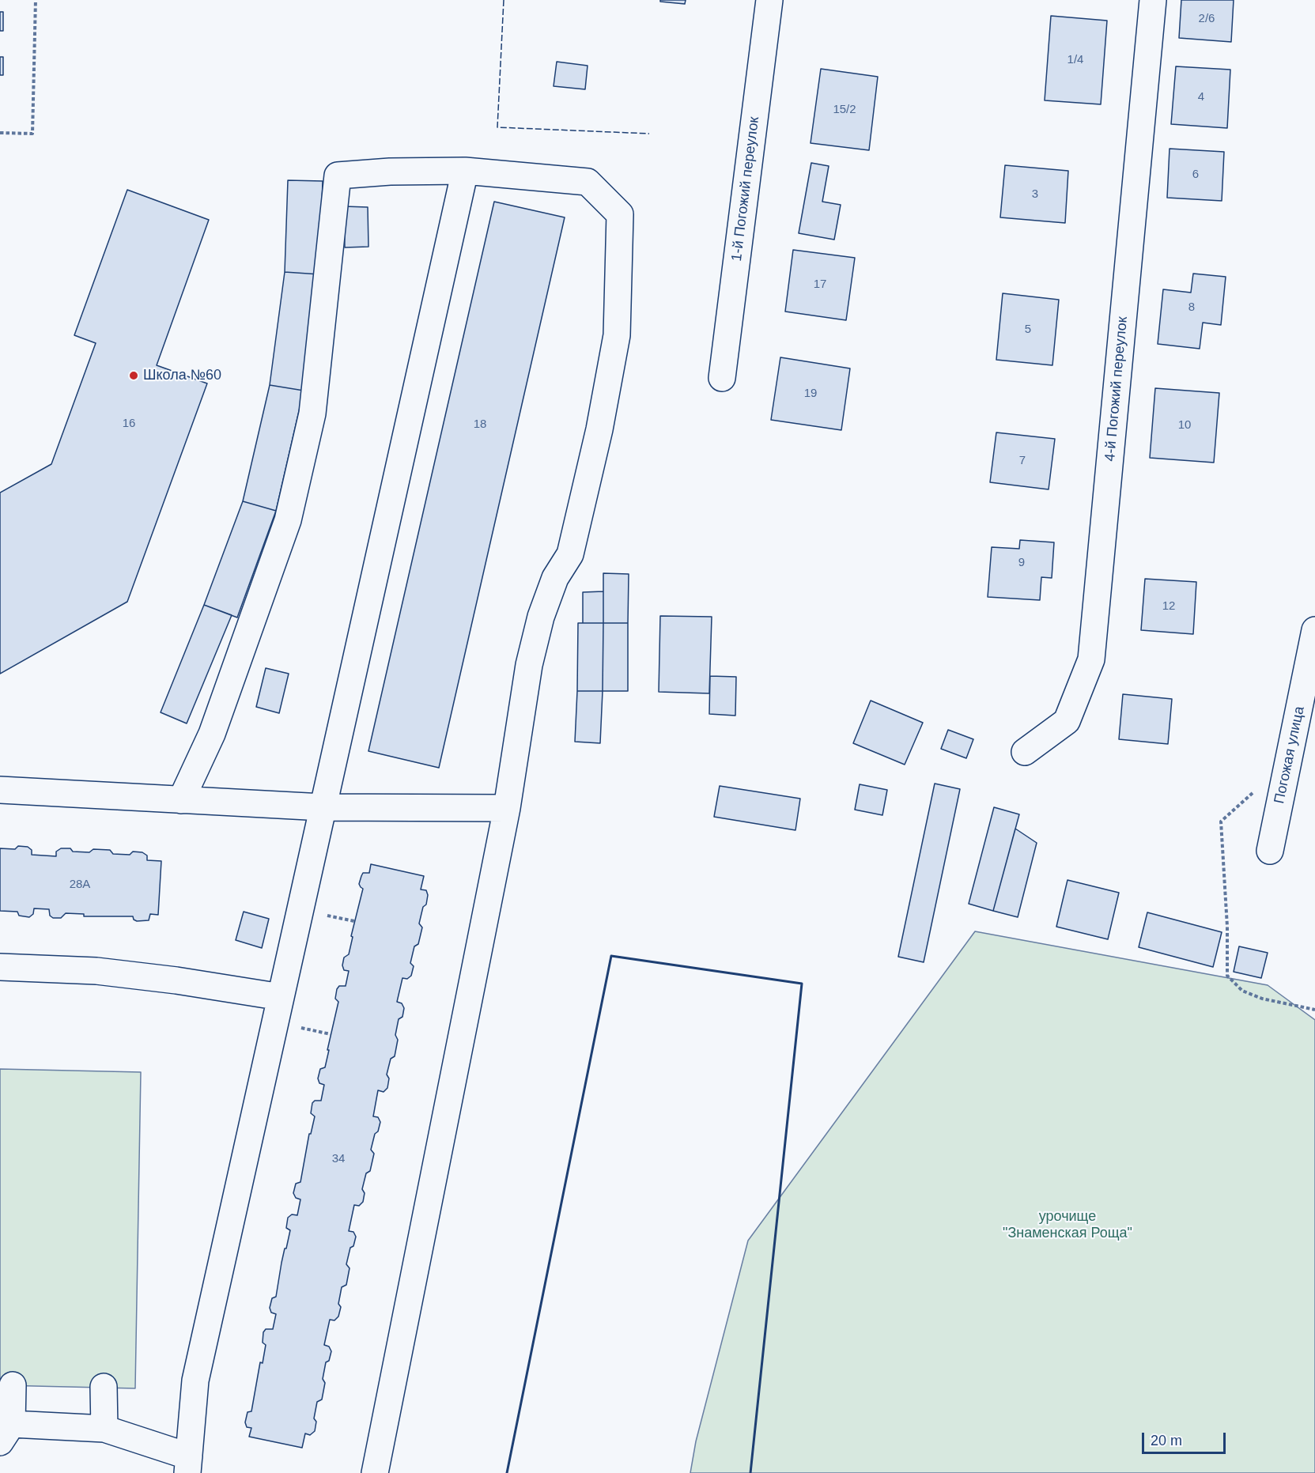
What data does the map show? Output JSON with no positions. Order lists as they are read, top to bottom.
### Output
{
  "streets": {
    "street": ["1-й Погожий переулок", "4-й Погожий переулок", "Погожая улица"]
  },
  "parks": ["урочище \"Знаменская Роща\""],
  "places": ["Школа №60"],
  "house_numbers": [
    "2/6",
    "1/4",
    "4",
    "15/2",
    "6",
    "3",
    "17",
    "8",
    "5",
    "19",
    "16",
    "18",
    "10",
    "7",
    "9",
    "12",
    "28А",
    "34"
  ],
  "scale_bar": "20 m"
}
